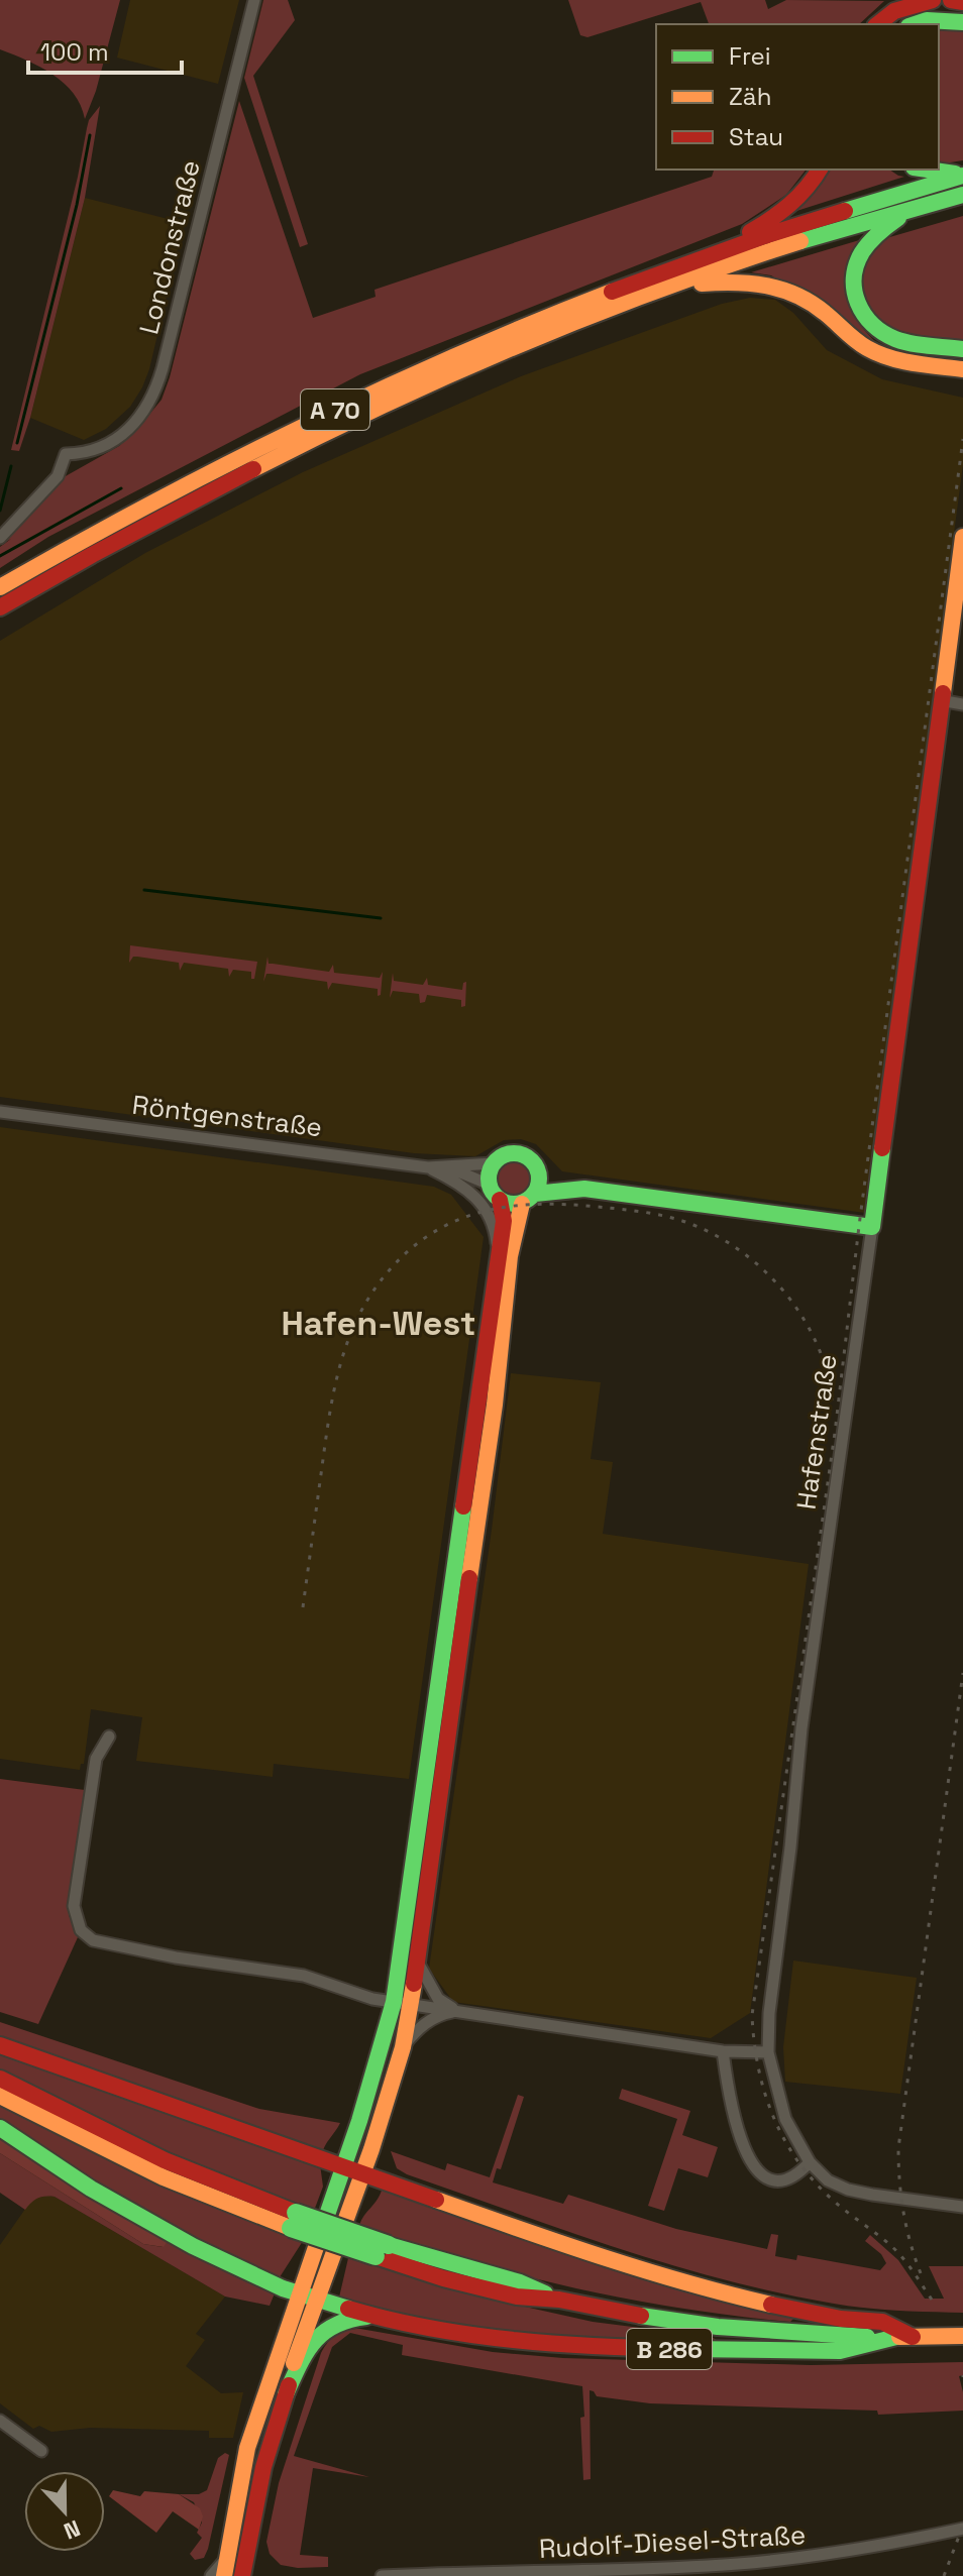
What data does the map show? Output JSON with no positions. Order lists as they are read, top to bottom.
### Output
{
  "streets": {
    "main road": ["A 70", "Hafenstraße", "B 286"],
    "street": ["Londonstraße", "Röntgenstraße", "Rudolf-Diesel-Straße"]
  },
  "districts": ["Hafen-West"],
  "legend": ["Frei", "Zäh", "Stau"],
  "scale_bar": "100 m",
  "north": "bottom"
}
